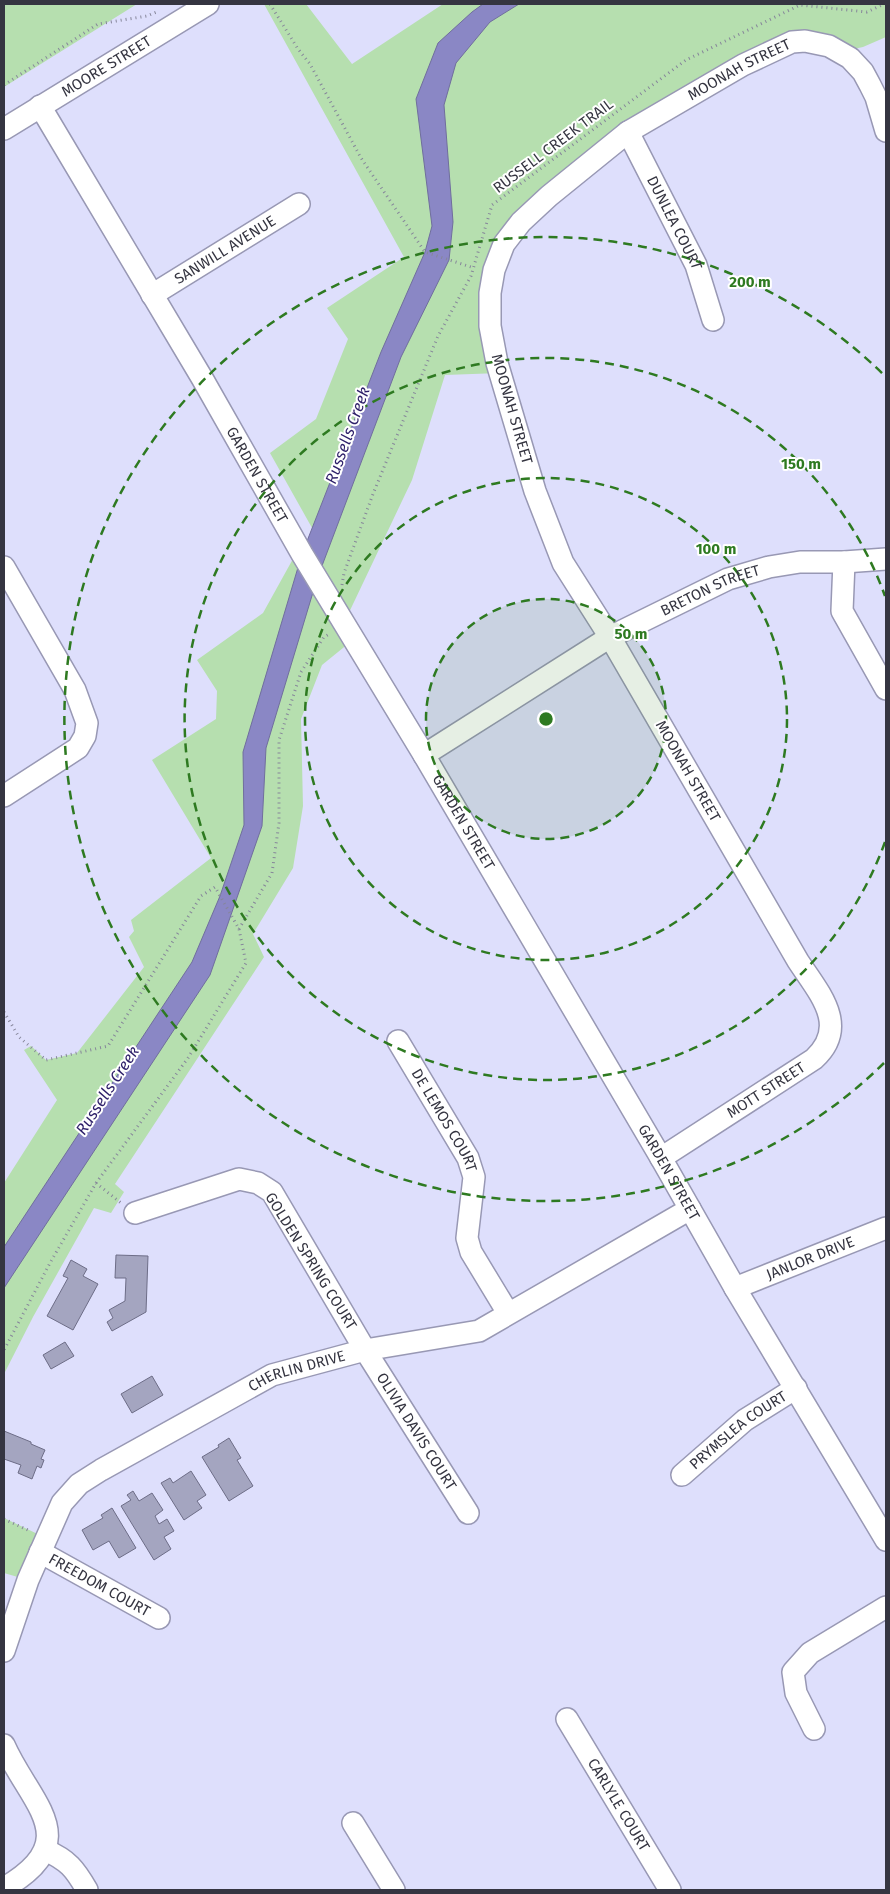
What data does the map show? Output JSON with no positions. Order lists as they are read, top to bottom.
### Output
{
  "streets": {
    "street": [
      "MOORE STREET",
      "MOONAH STREET",
      "DUNLEA COURT",
      "SANWILL AVENUE",
      "GARDEN STREET",
      "BRETON STREET",
      "MOTT STREET",
      "DE LEMOS COURT",
      "JANLOR DRIVE",
      "GOLDEN SPRING COURT",
      "CHERLIN DRIVE",
      "OLIVIA DAVIS COURT",
      "PRYMSLEA COURT",
      "FREEDOM COURT",
      "CARLYLE COURT"
    ],
    "path": ["RUSSELL CREEK TRAIL"]
  },
  "crossings": [
    ["MOORE STREET", "GARDEN STREET"],
    ["MOONAH STREET", "DUNLEA COURT"],
    ["MOONAH STREET", "BRETON STREET"],
    ["MOONAH STREET", "MOTT STREET"],
    ["RUSSELL CREEK TRAIL", "GARDEN STREET"],
    ["SANWILL AVENUE", "GARDEN STREET"],
    ["GARDEN STREET", "BRETON STREET"],
    ["GARDEN STREET", "MOTT STREET"],
    ["GARDEN STREET", "JANLOR DRIVE"],
    ["GARDEN STREET", "CHERLIN DRIVE"],
    ["GARDEN STREET", "PRYMSLEA COURT"],
    ["DE LEMOS COURT", "CHERLIN DRIVE"],
    ["GOLDEN SPRING COURT", "CHERLIN DRIVE"],
    ["GOLDEN SPRING COURT", "OLIVIA DAVIS COURT"],
    ["CHERLIN DRIVE", "OLIVIA DAVIS COURT"],
    ["CHERLIN DRIVE", "FREEDOM COURT"]
  ],
  "water": ["Russells Creek"],
  "rings": [
    "200 m",
    "150 m",
    "100 m",
    "50 m"
  ]
}
